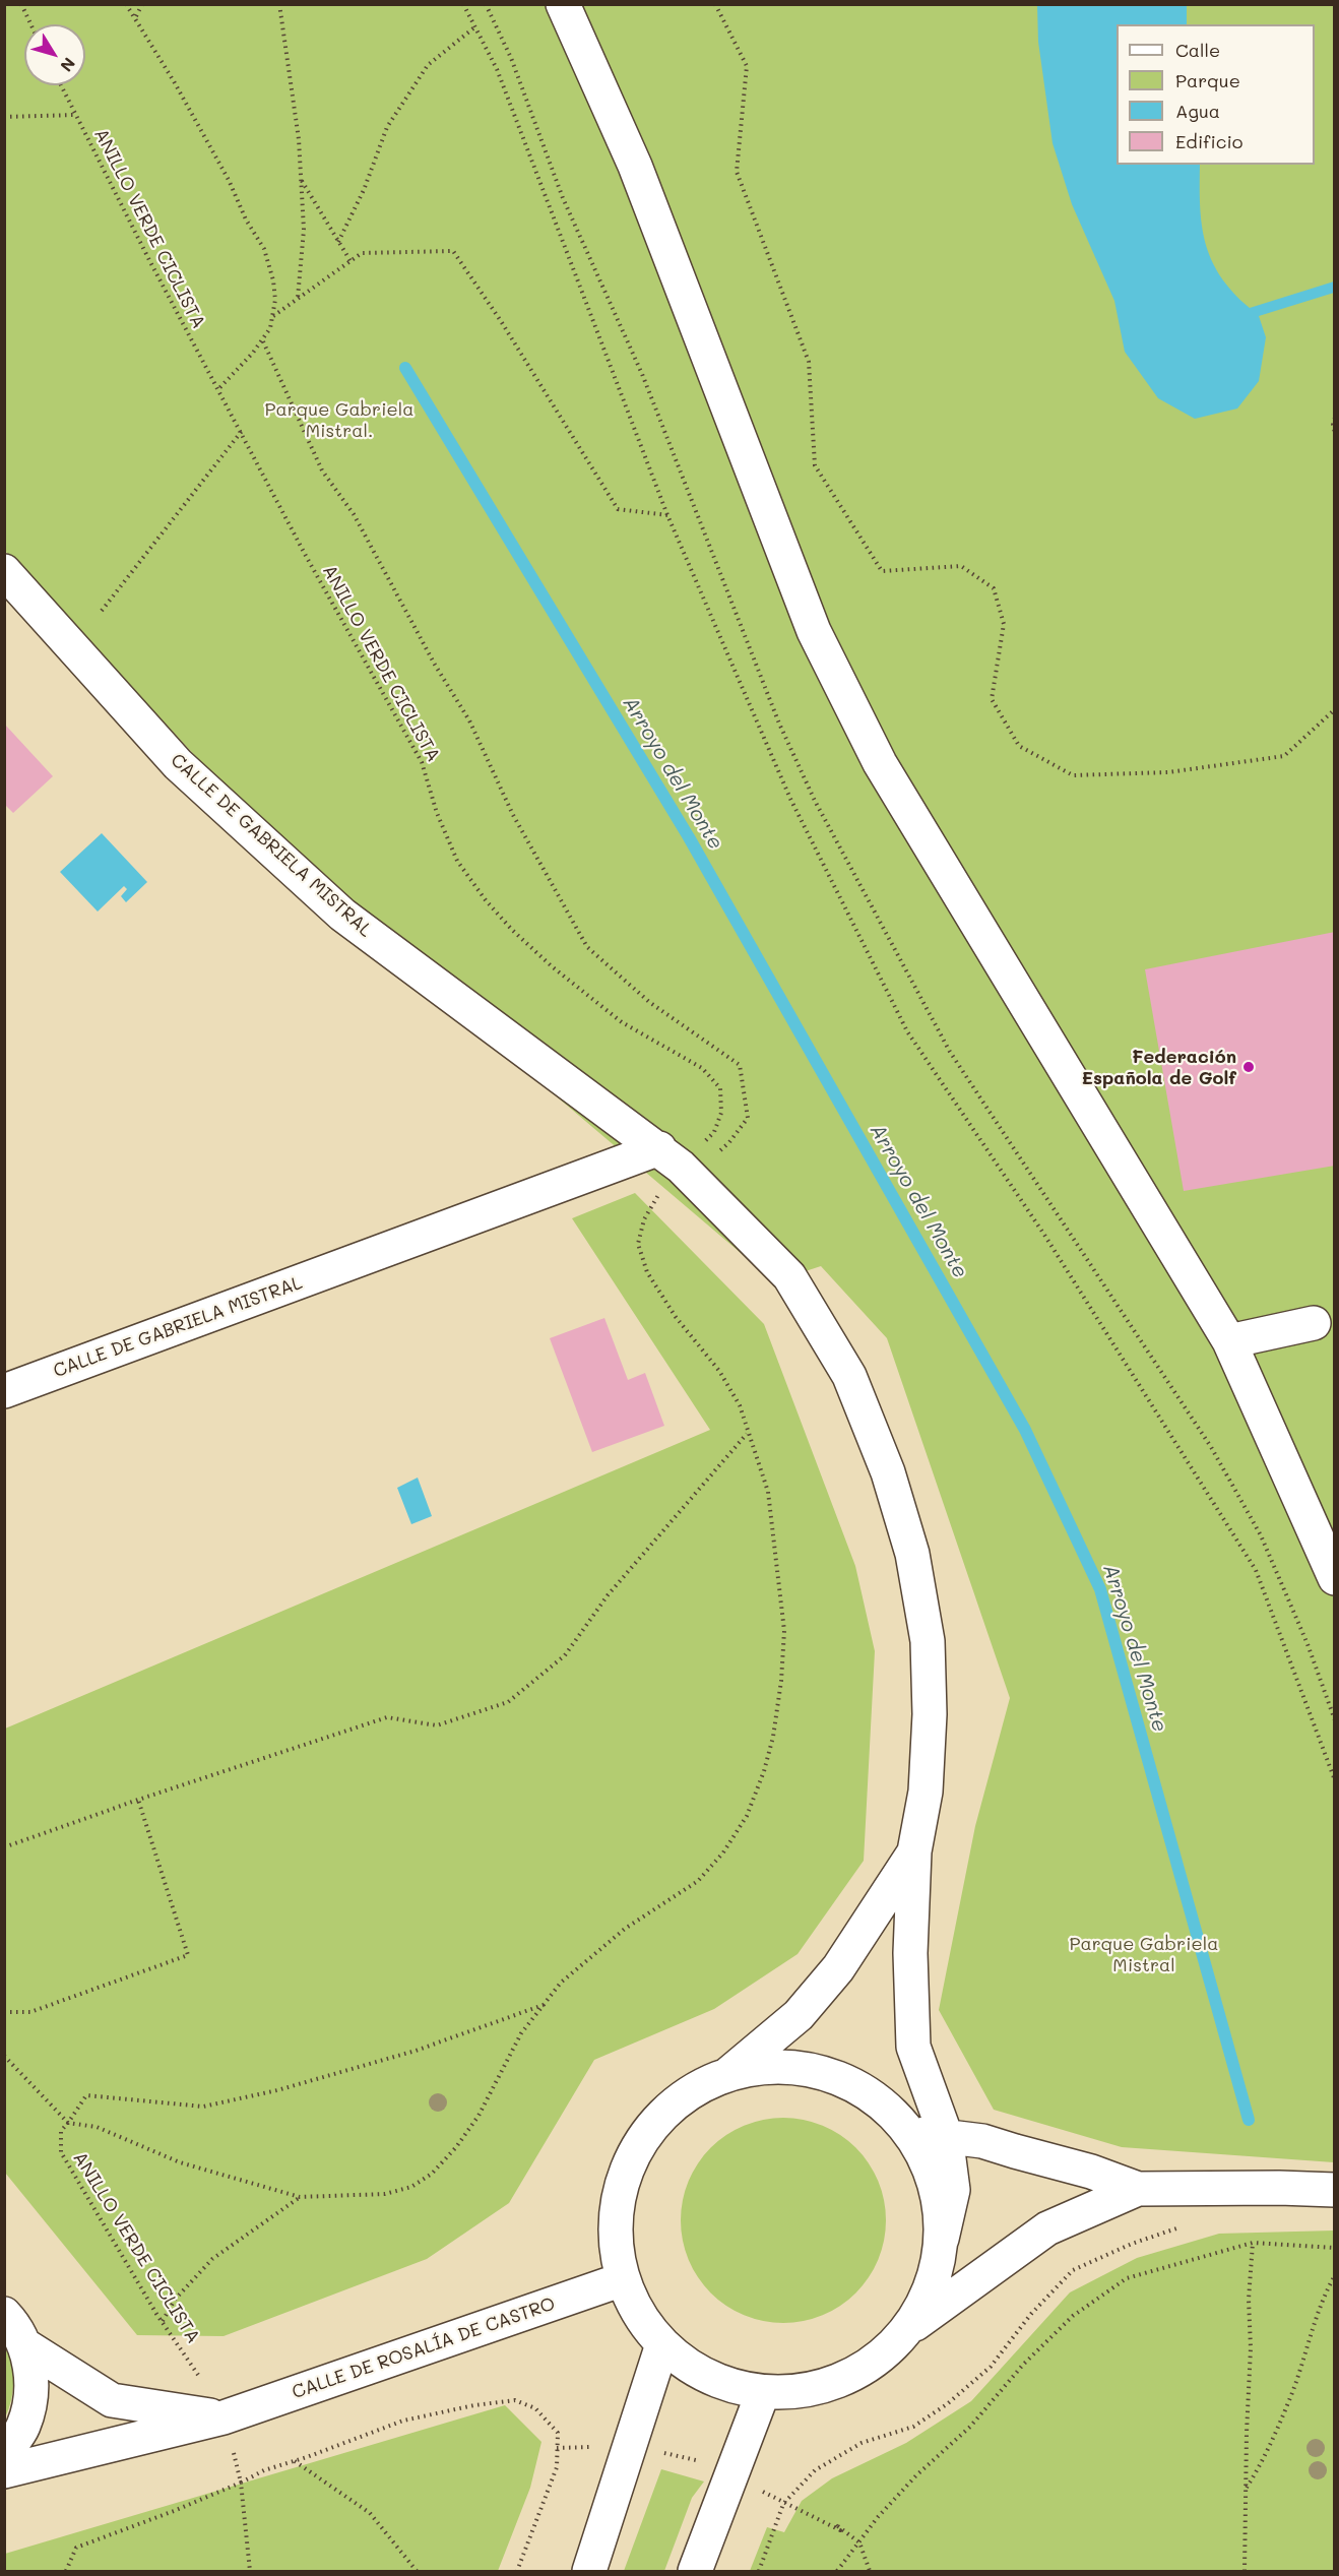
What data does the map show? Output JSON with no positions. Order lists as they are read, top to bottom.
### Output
{
  "streets": {
    "street": ["CALLE DE GABRIELA MISTRAL", "CALLE DE ROSALÍA DE CASTRO"],
    "path": ["ANILLO VERDE CICLISTA"]
  },
  "crossings": [
    ["ANILLO VERDE CICLISTA", "CALLE DE GABRIELA MISTRAL"],
    ["ANILLO VERDE CICLISTA", "CALLE DE ROSALÍA DE CASTRO"]
  ],
  "water": ["Arroyo del Monte"],
  "parks": ["Parque Gabriela Mistral.", "Parque Gabriela Mistral"],
  "places": ["Federación Española de Golf"],
  "legend": [
    "Calle",
    "Parque",
    "Agua",
    "Edificio"
  ],
  "north": "bottom right"
}
